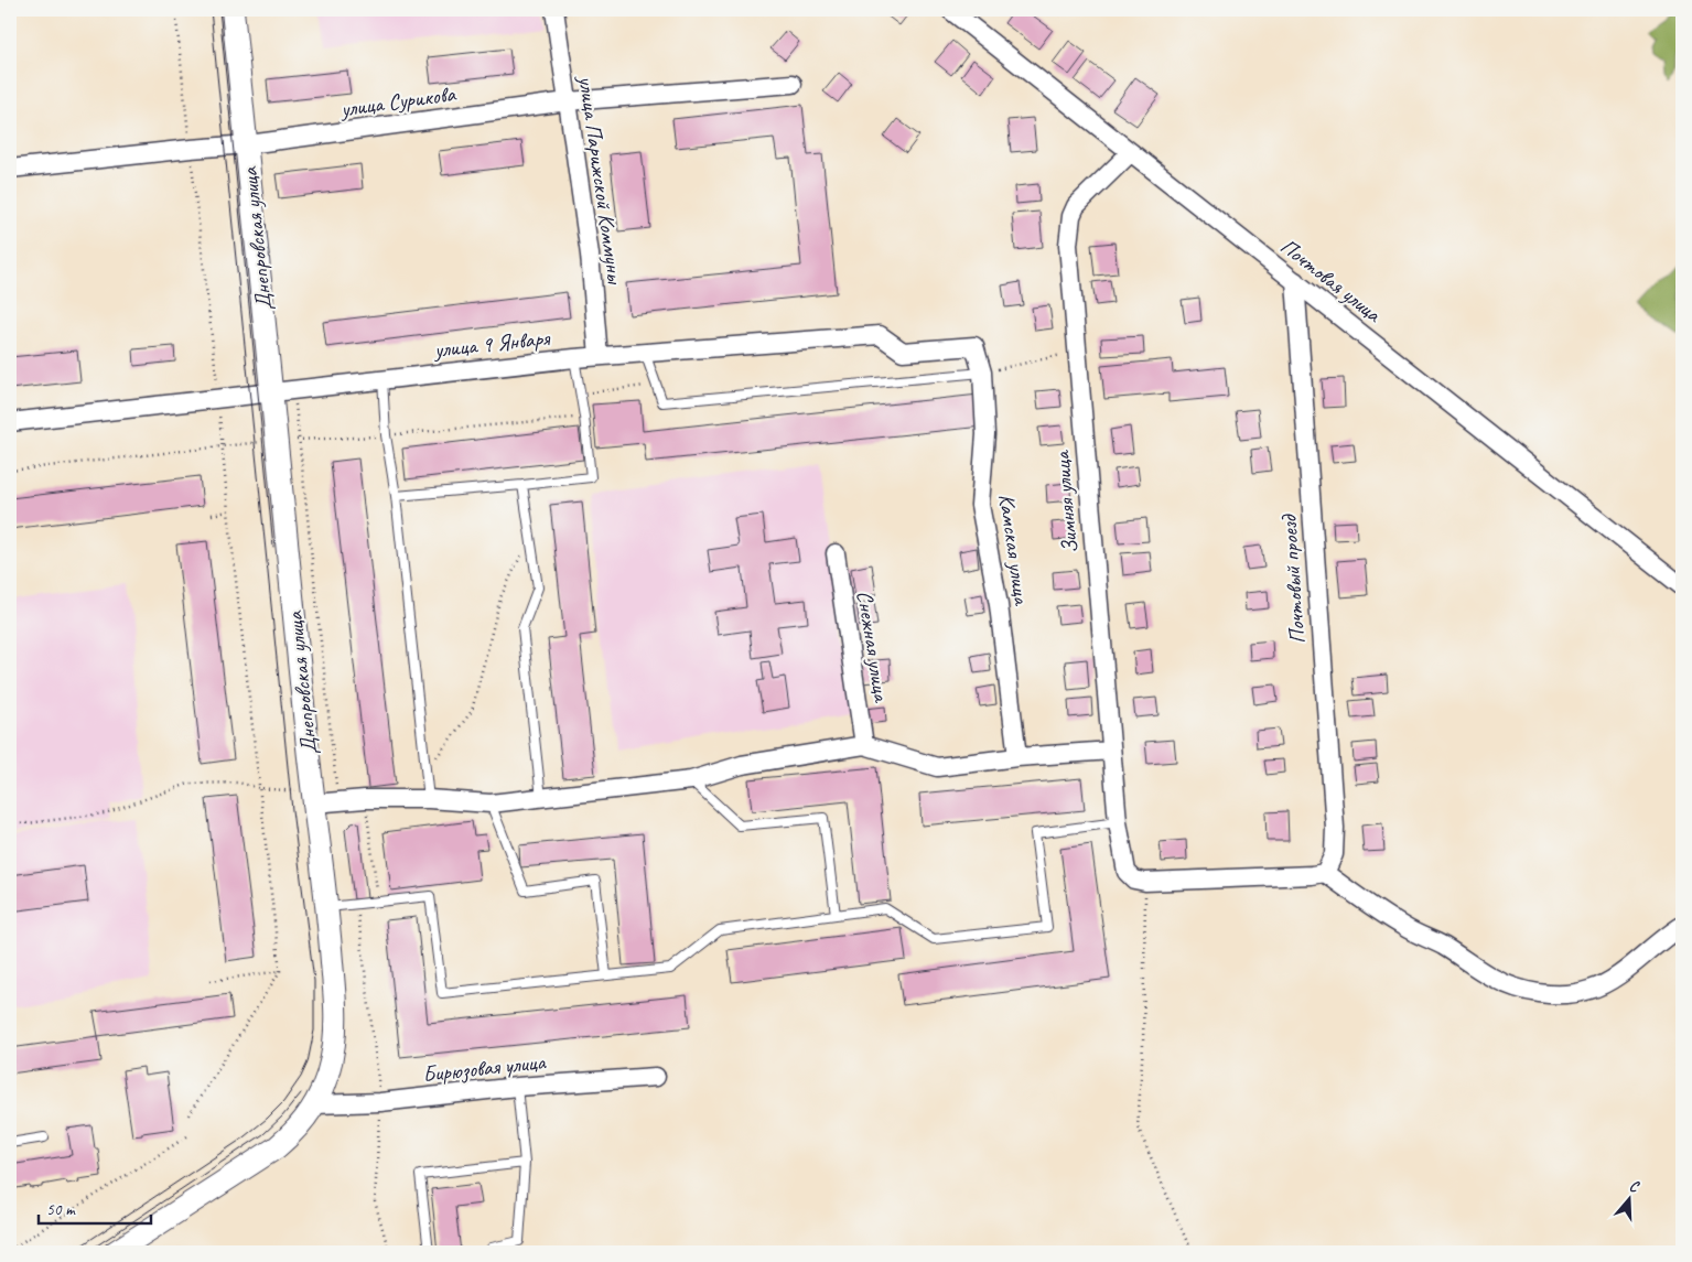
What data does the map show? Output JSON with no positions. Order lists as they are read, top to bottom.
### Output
{
  "streets": {
    "street": [
      "улица Сурикова",
      "улица Парижской Коммуны",
      "Днепровская улица",
      "Почтовая улица",
      "улица 9 Января",
      "Зимняя улица",
      "Камская улица",
      "Почтовый проезд",
      "Снежная улица",
      "Бирюзовая улица"
    ]
  },
  "crossings": [
    ["улица Сурикова", "улица Парижской Коммуны"],
    ["улица Сурикова", "Днепровская улица"],
    ["улица Парижской Коммуны", "улица 9 Января"],
    ["Днепровская улица", "улица 9 Января"],
    ["Днепровская улица", "Бирюзовая улица"],
    ["Почтовая улица", "Зимняя улица"],
    ["Почтовая улица", "Почтовый проезд"],
    ["улица 9 Января", "Камская улица"]
  ],
  "scale_bar": "50 m",
  "north": "top"
}
